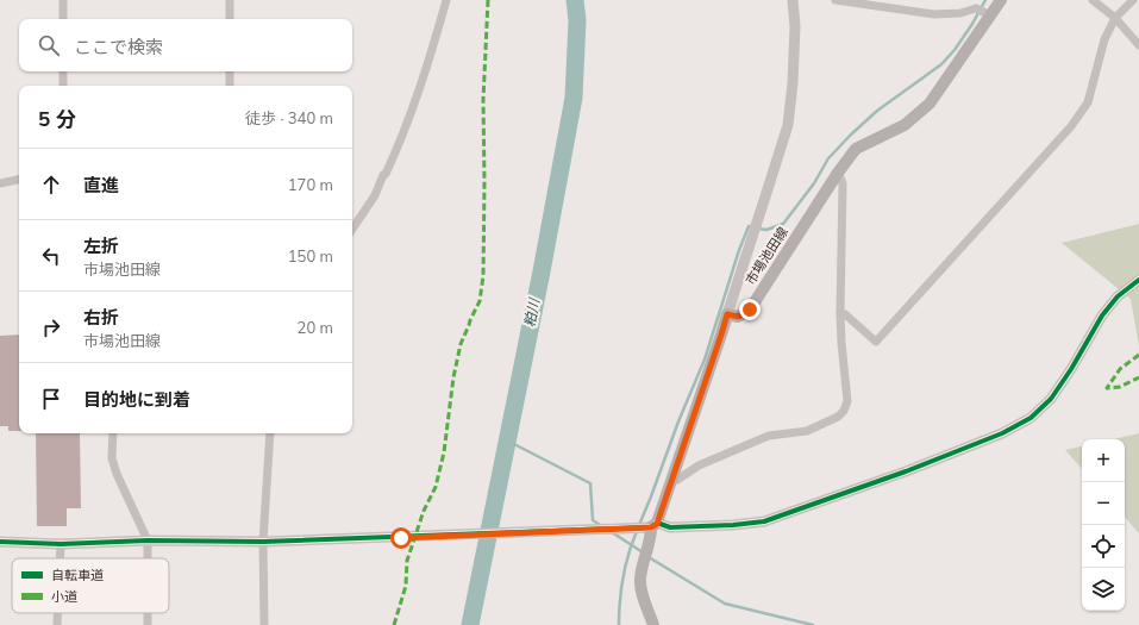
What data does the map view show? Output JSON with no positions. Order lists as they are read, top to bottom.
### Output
{
  "streets": {
    "main road": ["市場池田線"]
  },
  "water": ["粕川"],
  "legend": ["自転車道", "小道"],
  "page": {
    "search": "ここで検索",
    "heading": ["5 分", "徒歩 · 340 m"],
    "list": [
      ["直進", "170 m"],
      ["左折", "市場池田線", "150 m"],
      ["右折", "市場池田線", "20 m"],
      "目的地に到着"
    ],
    "map_buttons": ["+", "−"]
  }
}
